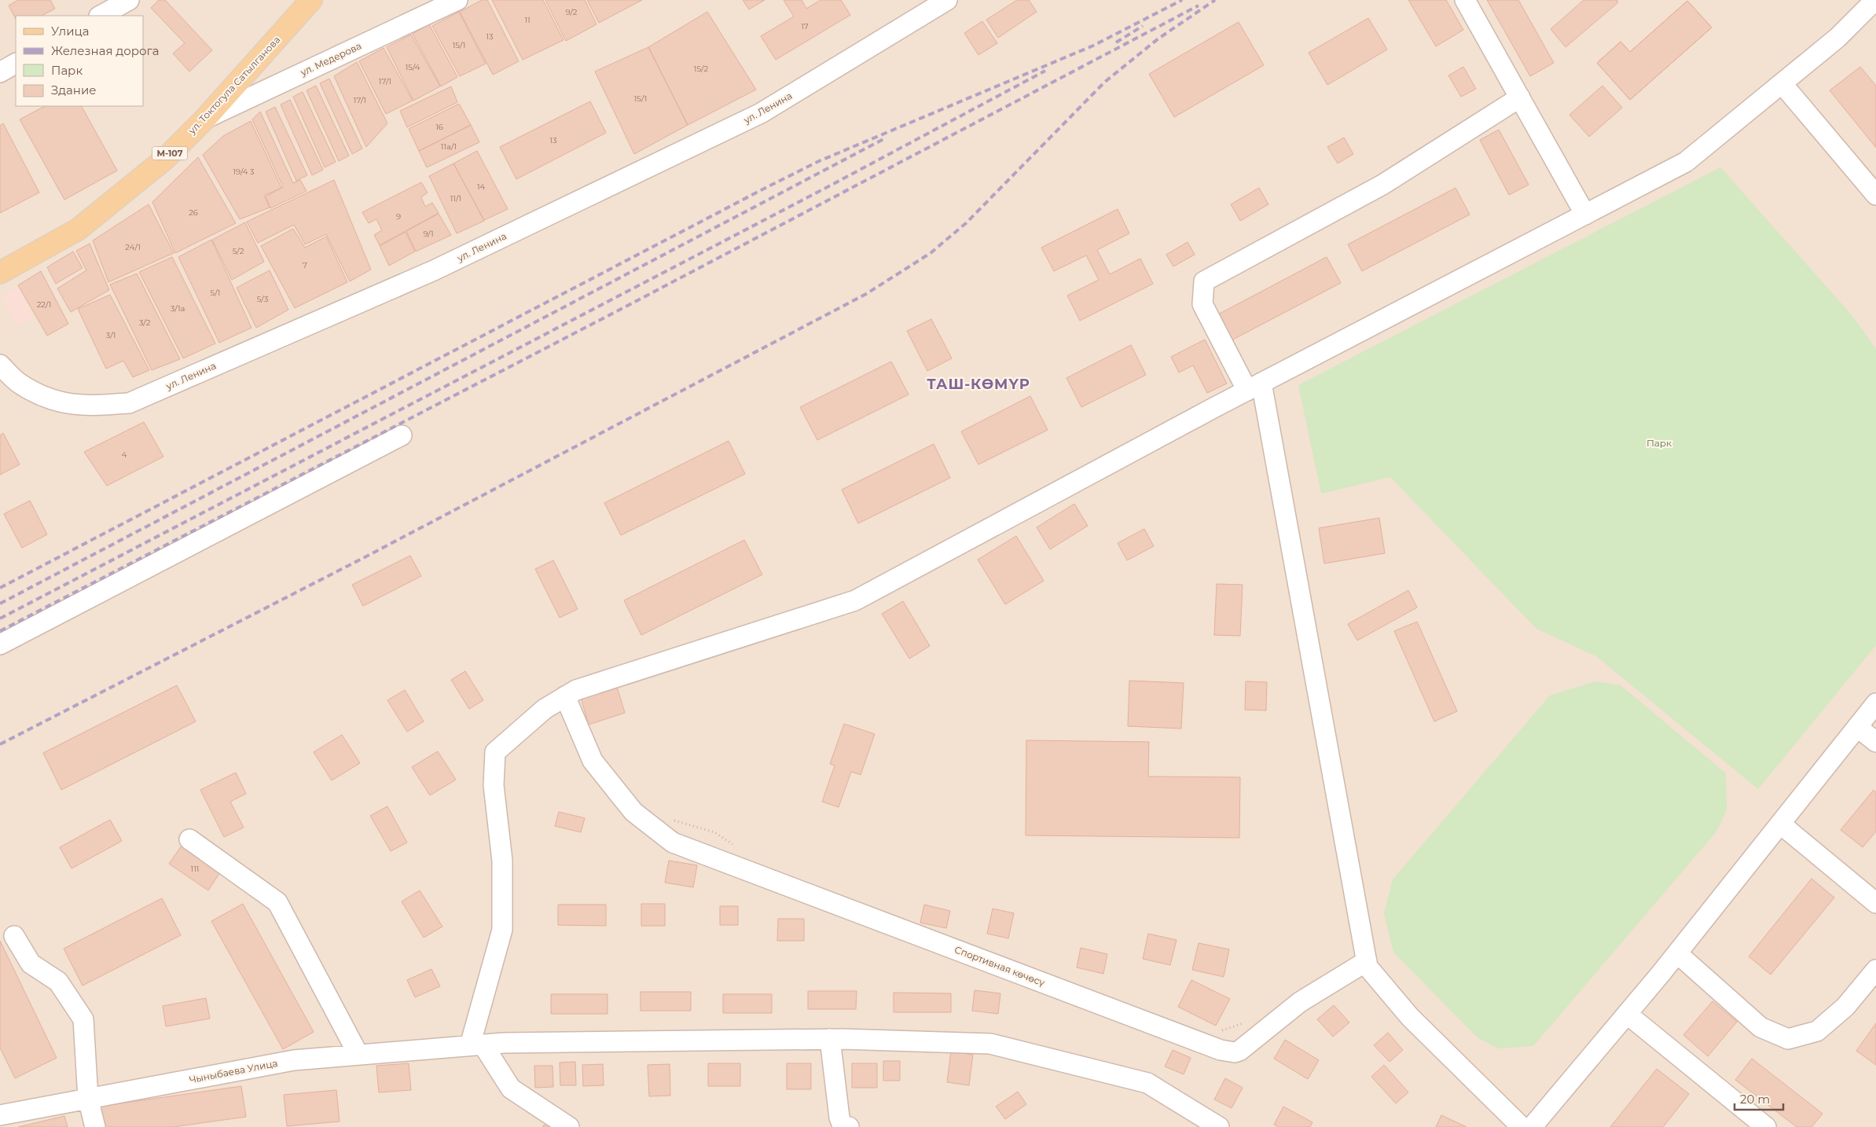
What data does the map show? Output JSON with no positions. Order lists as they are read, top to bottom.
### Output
{
  "streets": {
    "main road": ["ул. Токтогула Сатылганова", "М-107"],
    "street": [
      "ул. Медерова",
      "ул. Ленина",
      "Спортивная көчөсү",
      "Чыныбаева Улица"
    ]
  },
  "crossings": [
    ["ул. Медерова", "ул. Токтогула Сатылганова"]
  ],
  "districts": ["ТАШ-КӨМҮР"],
  "parks": ["Парк"],
  "house_numbers": [
    "9/2",
    "11",
    "17",
    "13",
    "15/1",
    "15/4",
    "15/2",
    "17/1",
    "15/1",
    "17/1",
    "16",
    "13",
    "11а/1",
    "19/4 3",
    "14",
    "11/1",
    "26",
    "9",
    "9/1",
    "24/1",
    "5/2",
    "7",
    "5/1",
    "5/3",
    "22/1",
    "3/1а",
    "3/2",
    "3/1",
    "4",
    "111"
  ],
  "legend": [
    "Улица",
    "Железная дорога",
    "Парк",
    "Здание"
  ],
  "scale_bar": "20 m"
}
